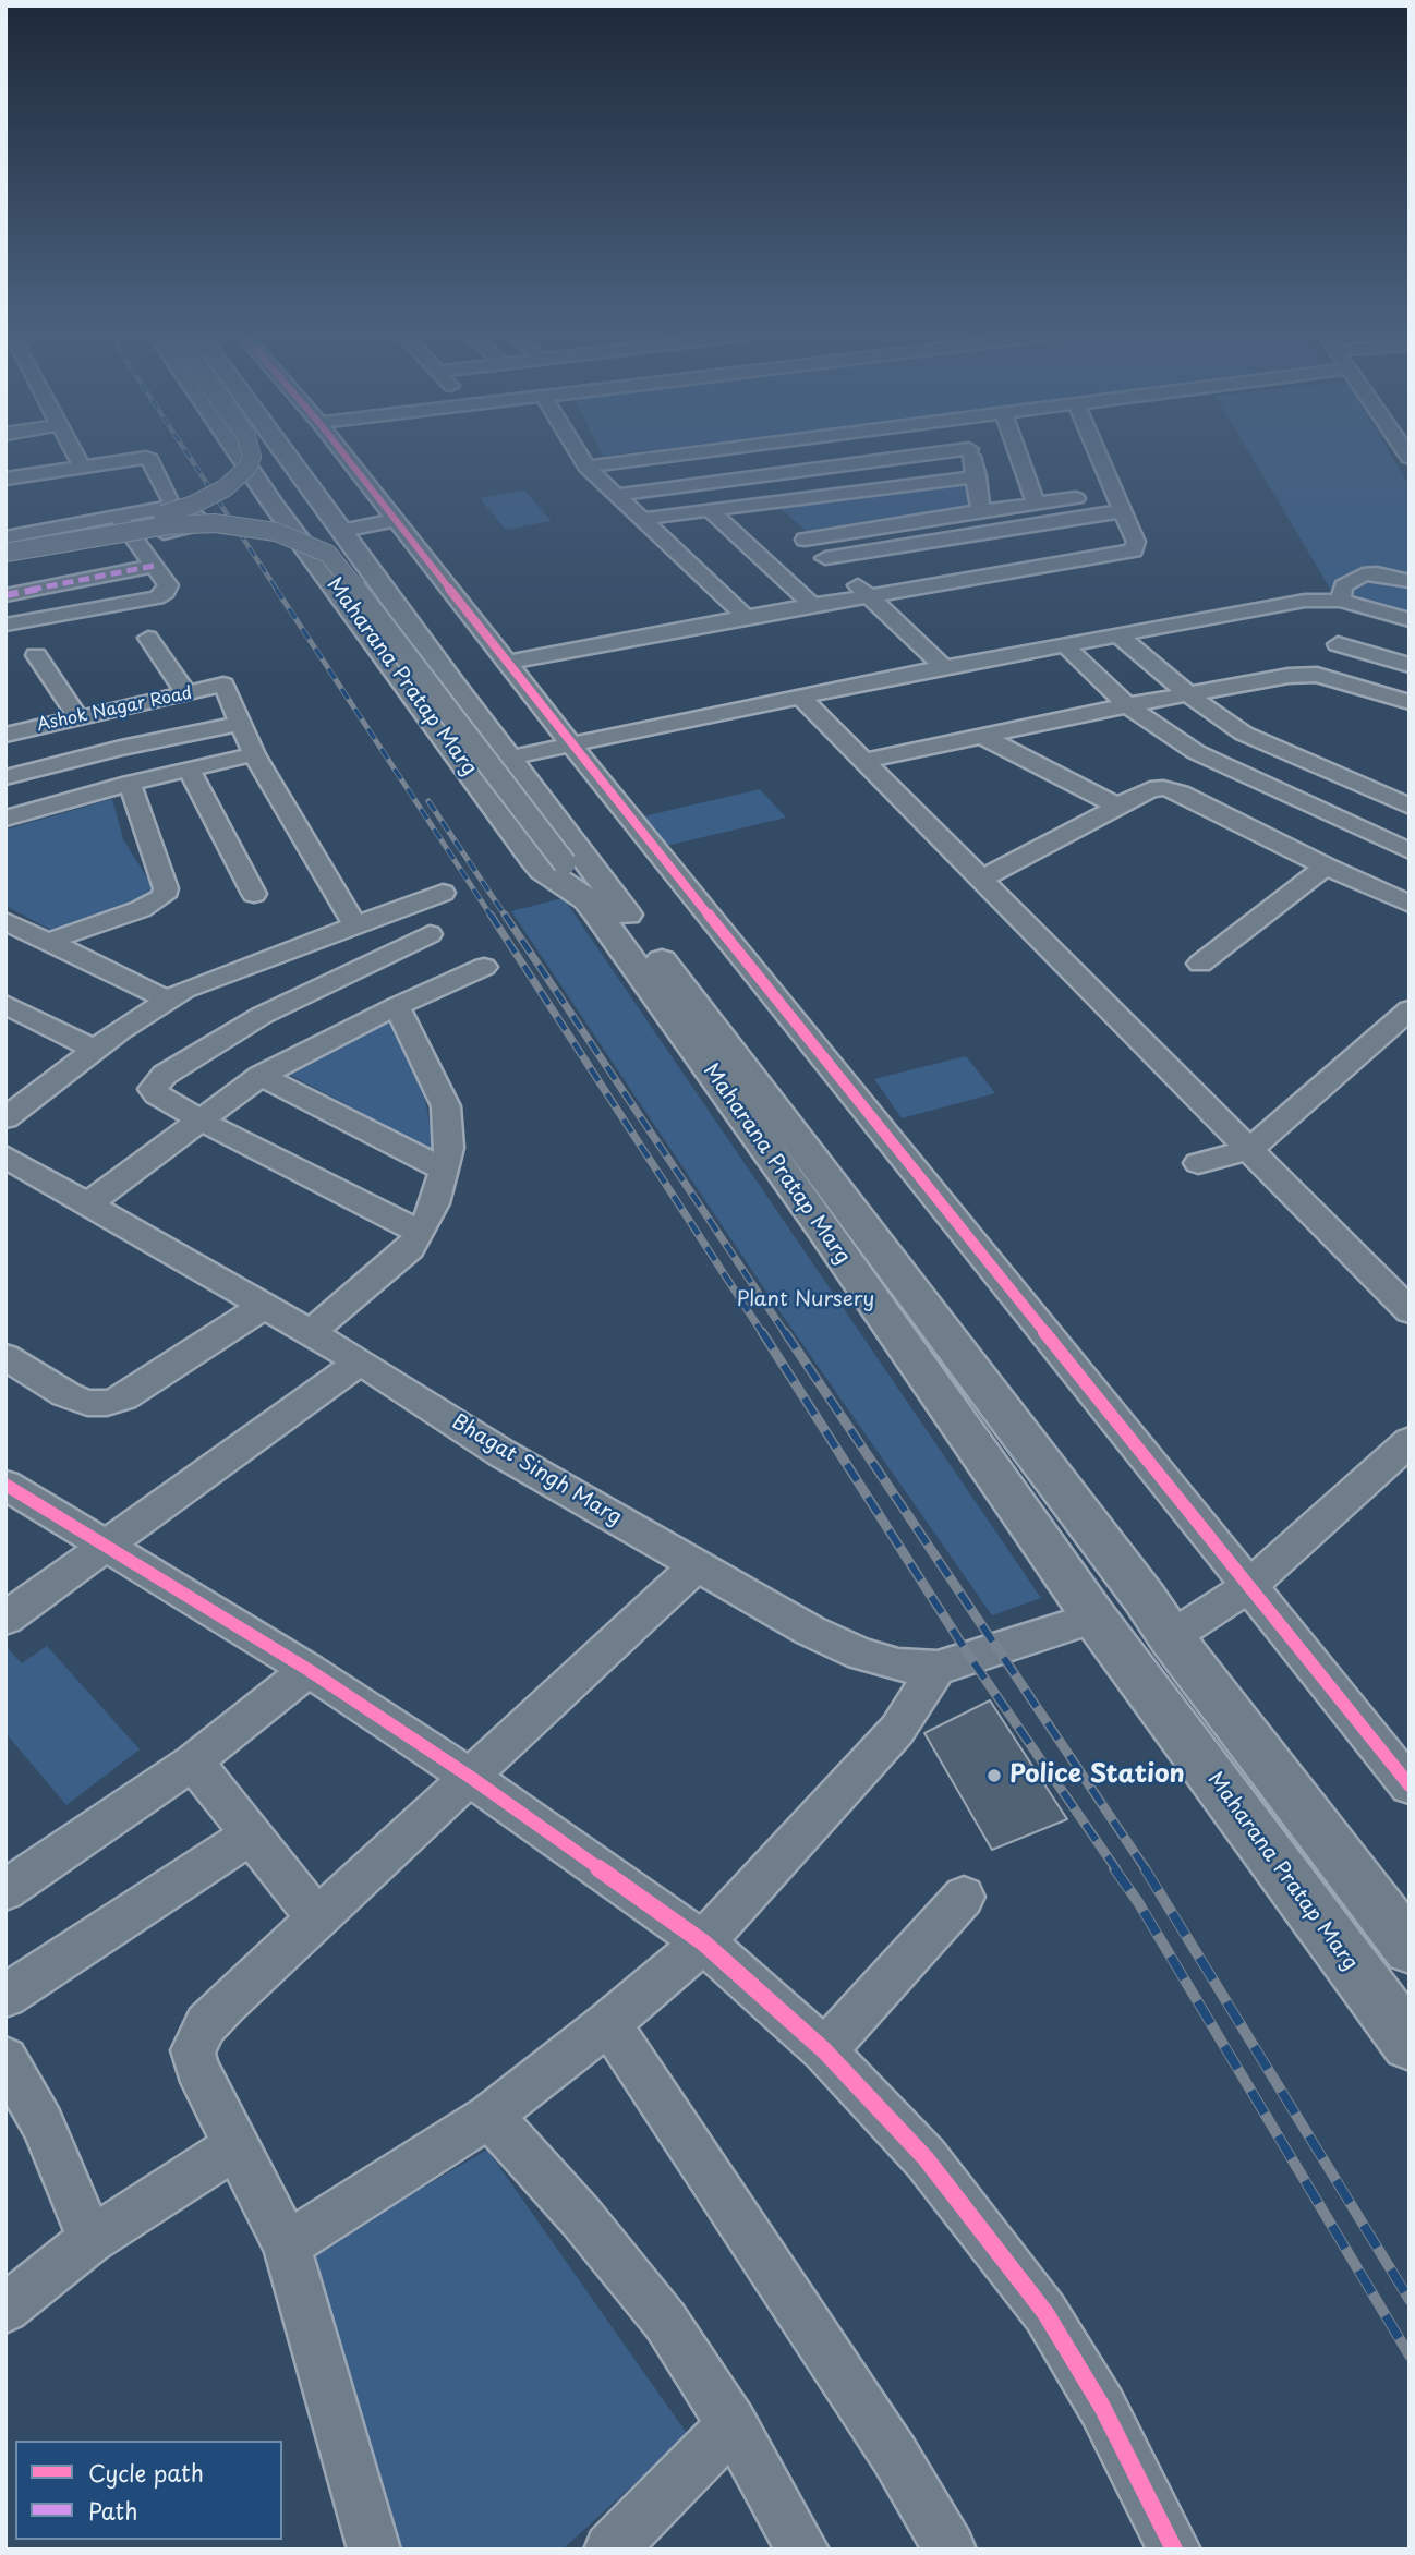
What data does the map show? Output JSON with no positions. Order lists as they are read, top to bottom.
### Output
{
  "streets": {
    "main road": ["Maharana Pratap Marg"],
    "street": ["Ashok Nagar Road", "Bhagat Singh Marg"]
  },
  "crossings": [
    ["Maharana Pratap Marg", "Bhagat Singh Marg"]
  ],
  "parks": ["Plant Nursery"],
  "places": ["Police Station"],
  "legend": ["Cycle path", "Path"]
}
